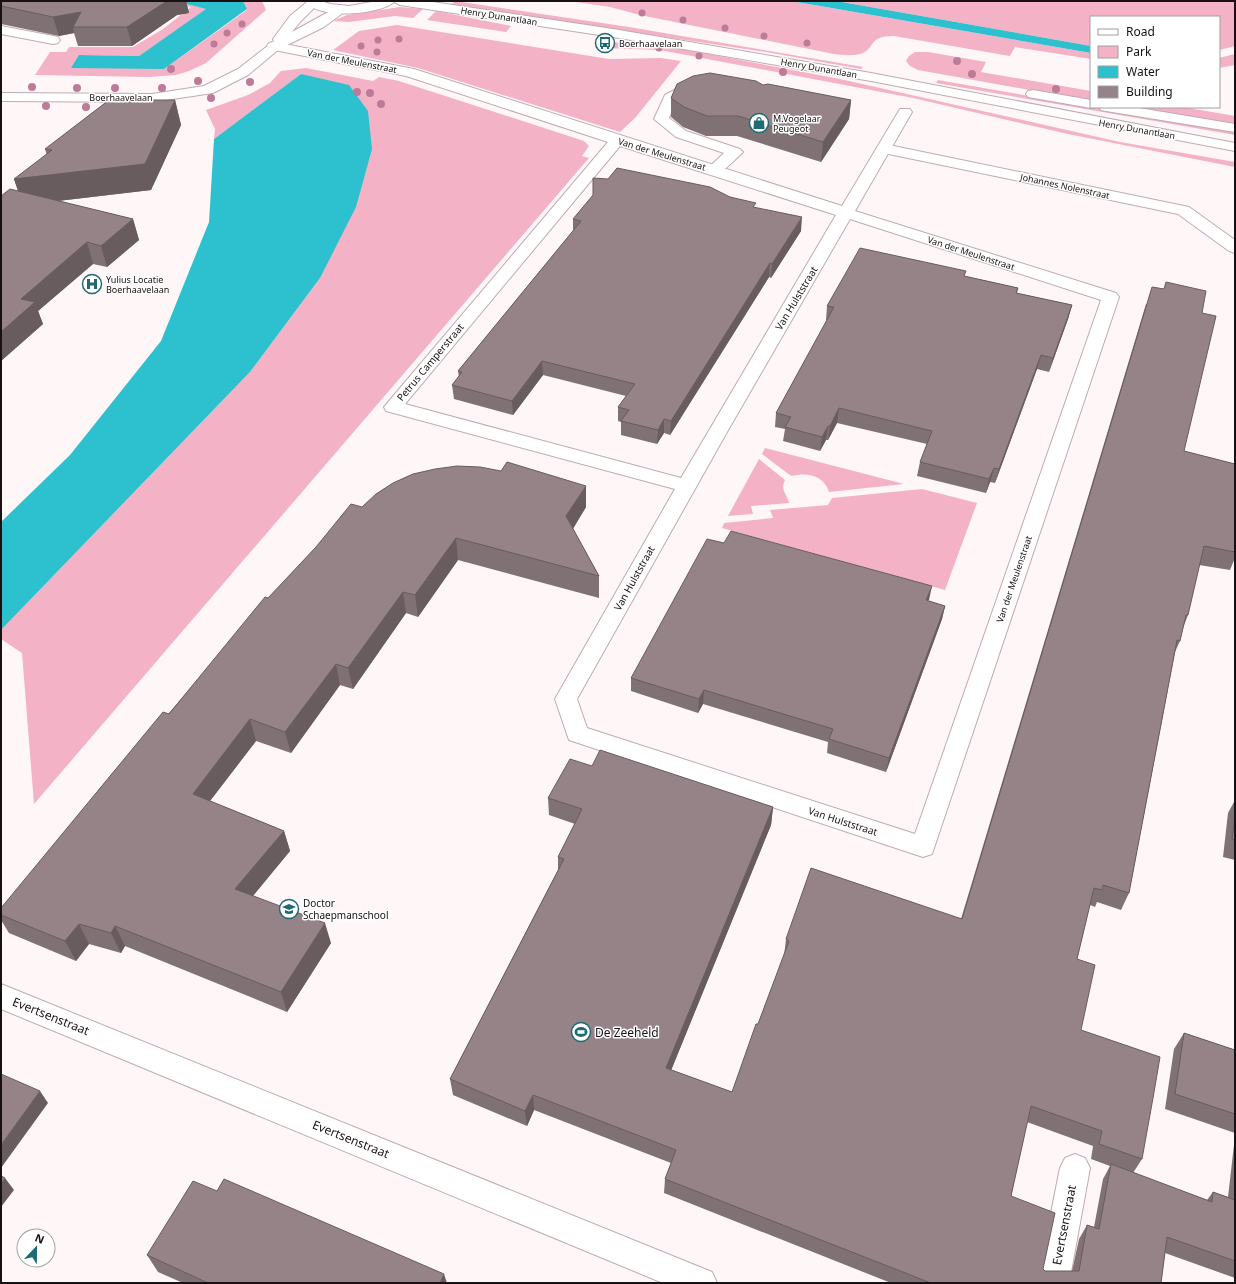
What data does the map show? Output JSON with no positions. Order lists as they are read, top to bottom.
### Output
{
  "streets": {
    "street": [
      "Henry Dunantlaan",
      "Van der Meulenstraat",
      "Boerhaavelaan",
      "Johannes Nolenstraat",
      "Van Hulststraat",
      "Petrus Camperstraat",
      "Evertsenstraat"
    ]
  },
  "crossings": [
    ["Van der Meulenstraat", "Boerhaavelaan"],
    ["Van der Meulenstraat", "Van Hulststraat"],
    ["Van der Meulenstraat", "Petrus Camperstraat"],
    ["Johannes Nolenstraat", "Van Hulststraat"],
    ["Van Hulststraat", "Petrus Camperstraat"]
  ],
  "places": {
    "bus stop": ["Boerhaavelaan"],
    "shop": ["M.Vogelaar Peugeot"],
    "hospital": ["Yulius Locatie Boerhaavelaan"],
    "school or university": ["Doctor Schaepmanschool"],
    "sports": ["De Zeeheld"]
  },
  "legend": [
    "Road",
    "Park",
    "Water",
    "Building"
  ],
  "north": "top"
}
